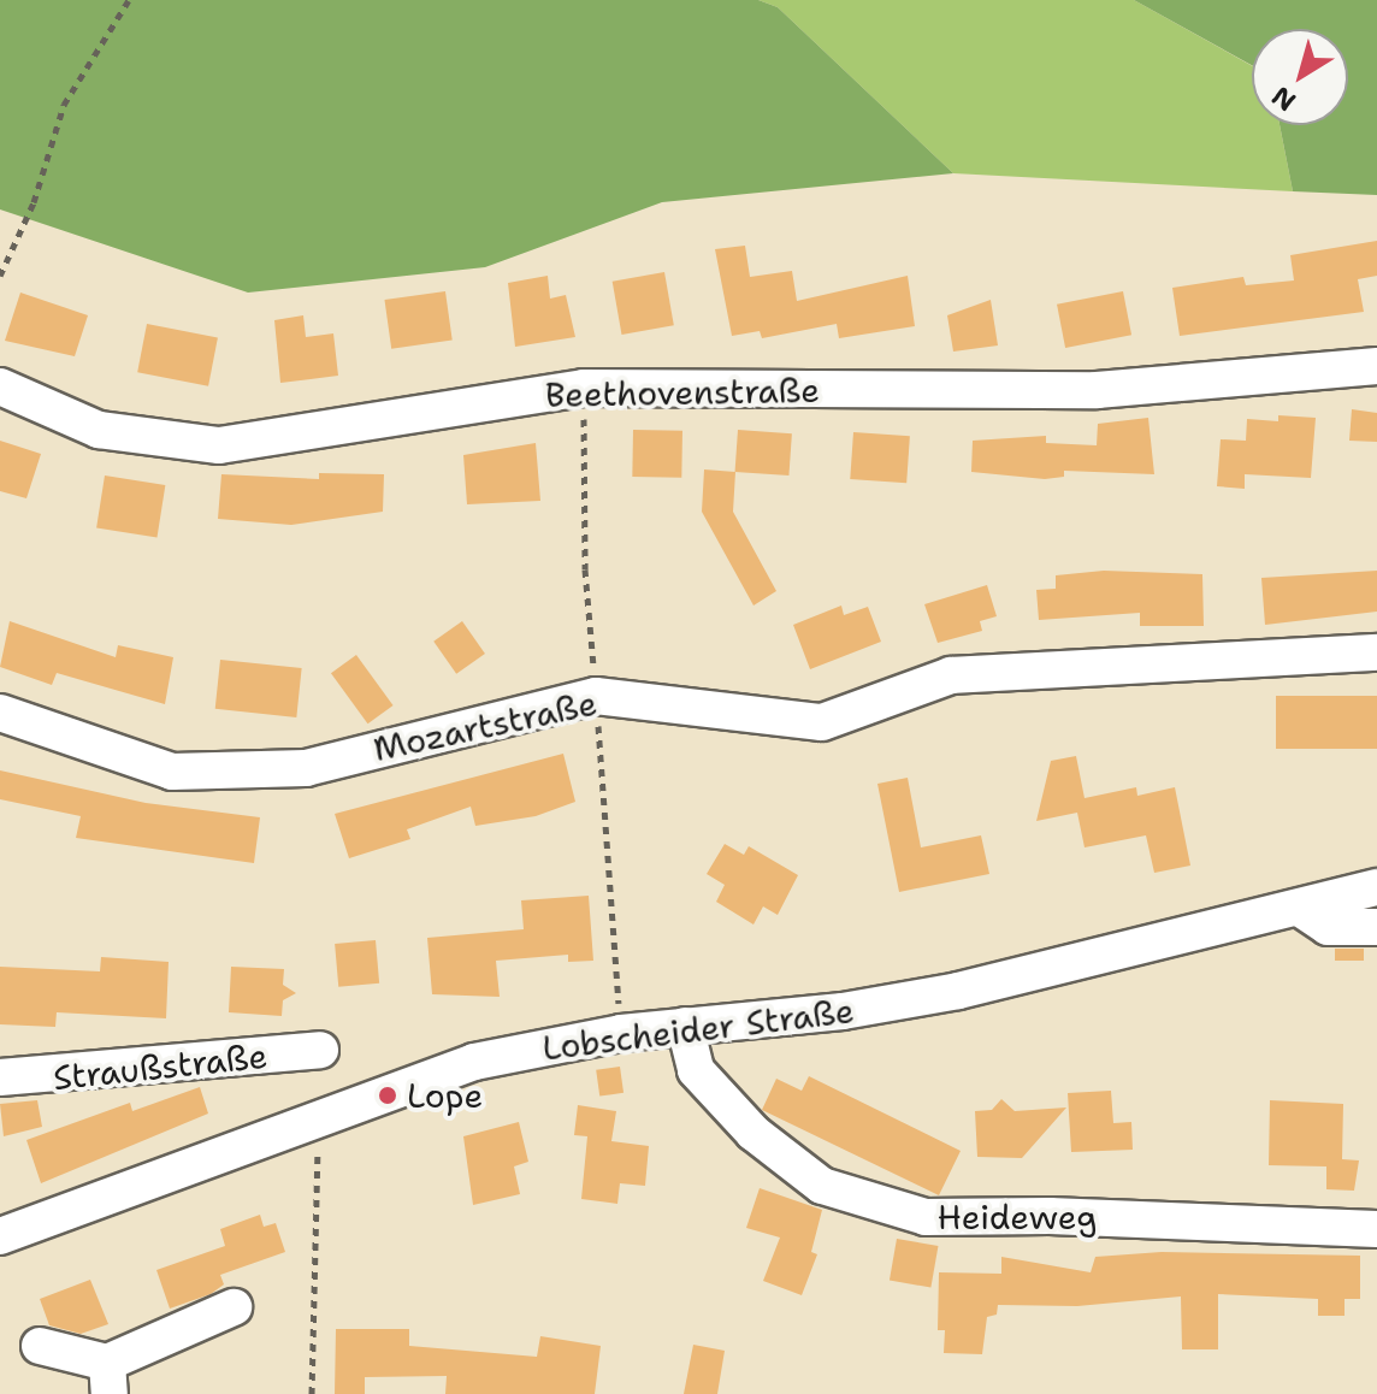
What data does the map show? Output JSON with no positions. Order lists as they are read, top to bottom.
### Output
{
  "streets": {
    "street": [
      "Beethovenstraße",
      "Mozartstraße",
      "Lobscheider Straße",
      "Straußstraße",
      "Heideweg"
    ]
  },
  "crossings": [
    ["Lobscheider Straße", "Heideweg"]
  ],
  "places": ["Lope"],
  "north": "bottom left"
}
